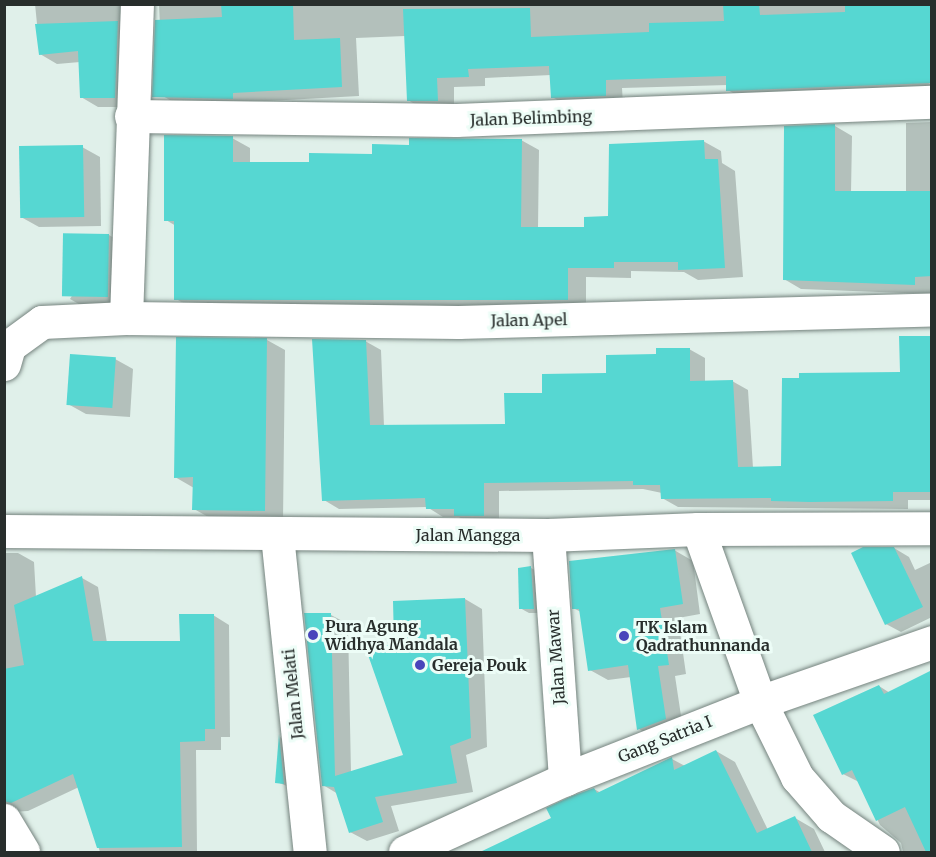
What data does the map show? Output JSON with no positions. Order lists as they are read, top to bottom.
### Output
{
  "streets": {
    "street": [
      "Jalan Belimbing",
      "Jalan Apel",
      "Jalan Mangga",
      "Jalan Mawar",
      "Jalan Melati",
      "Gang Satria I"
    ]
  },
  "crossings": [
    ["Jalan Mangga", "Jalan Mawar"],
    ["Jalan Mangga", "Jalan Melati"],
    ["Jalan Mawar", "Gang Satria I"]
  ],
  "places": ["Pura Agung Widhya Mandala", "TK Islam Qadrathunnanda", "Gereja Pouk"]
}
